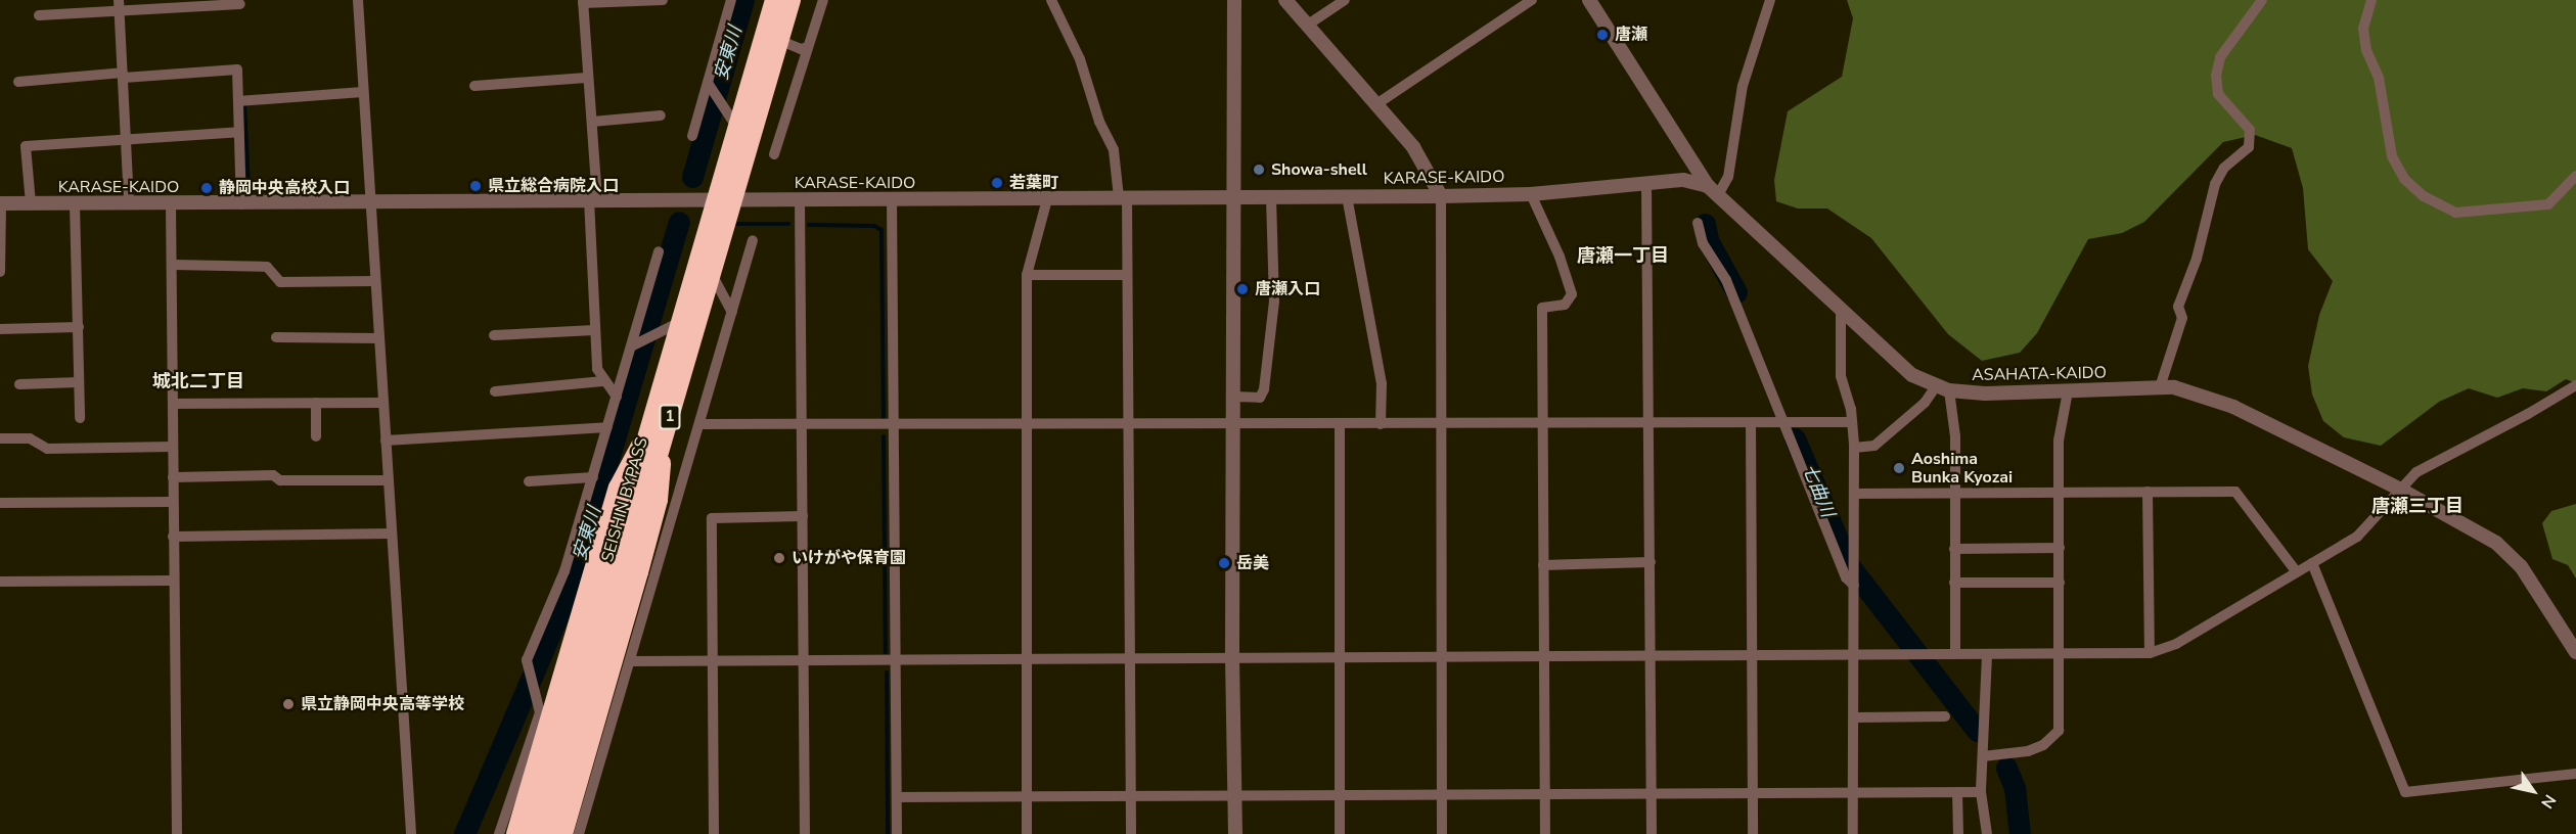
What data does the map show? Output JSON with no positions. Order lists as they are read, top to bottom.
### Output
{
  "streets": {
    "highway": ["1", "SEISHIN BYPASS"],
    "street": ["KARASE-KAIDO", "ASAHATA-KAIDO"]
  },
  "crossings": [
    ["KARASE-KAIDO", "ASAHATA-KAIDO"]
  ],
  "districts": ["唐瀬一丁目", "城北二丁目", "唐瀬三丁目"],
  "water": ["安東川", "七曲川"],
  "places": [
    "唐瀬",
    "Showa-shell",
    "若葉町",
    "県立総合病院入口",
    "静岡中央高校入口",
    "唐瀬入口",
    "Aoshima Bunka Kyozai",
    "いけがや保育園",
    "岳美",
    "県立静岡中央高等学校"
  ],
  "north": "bottom right"
}
